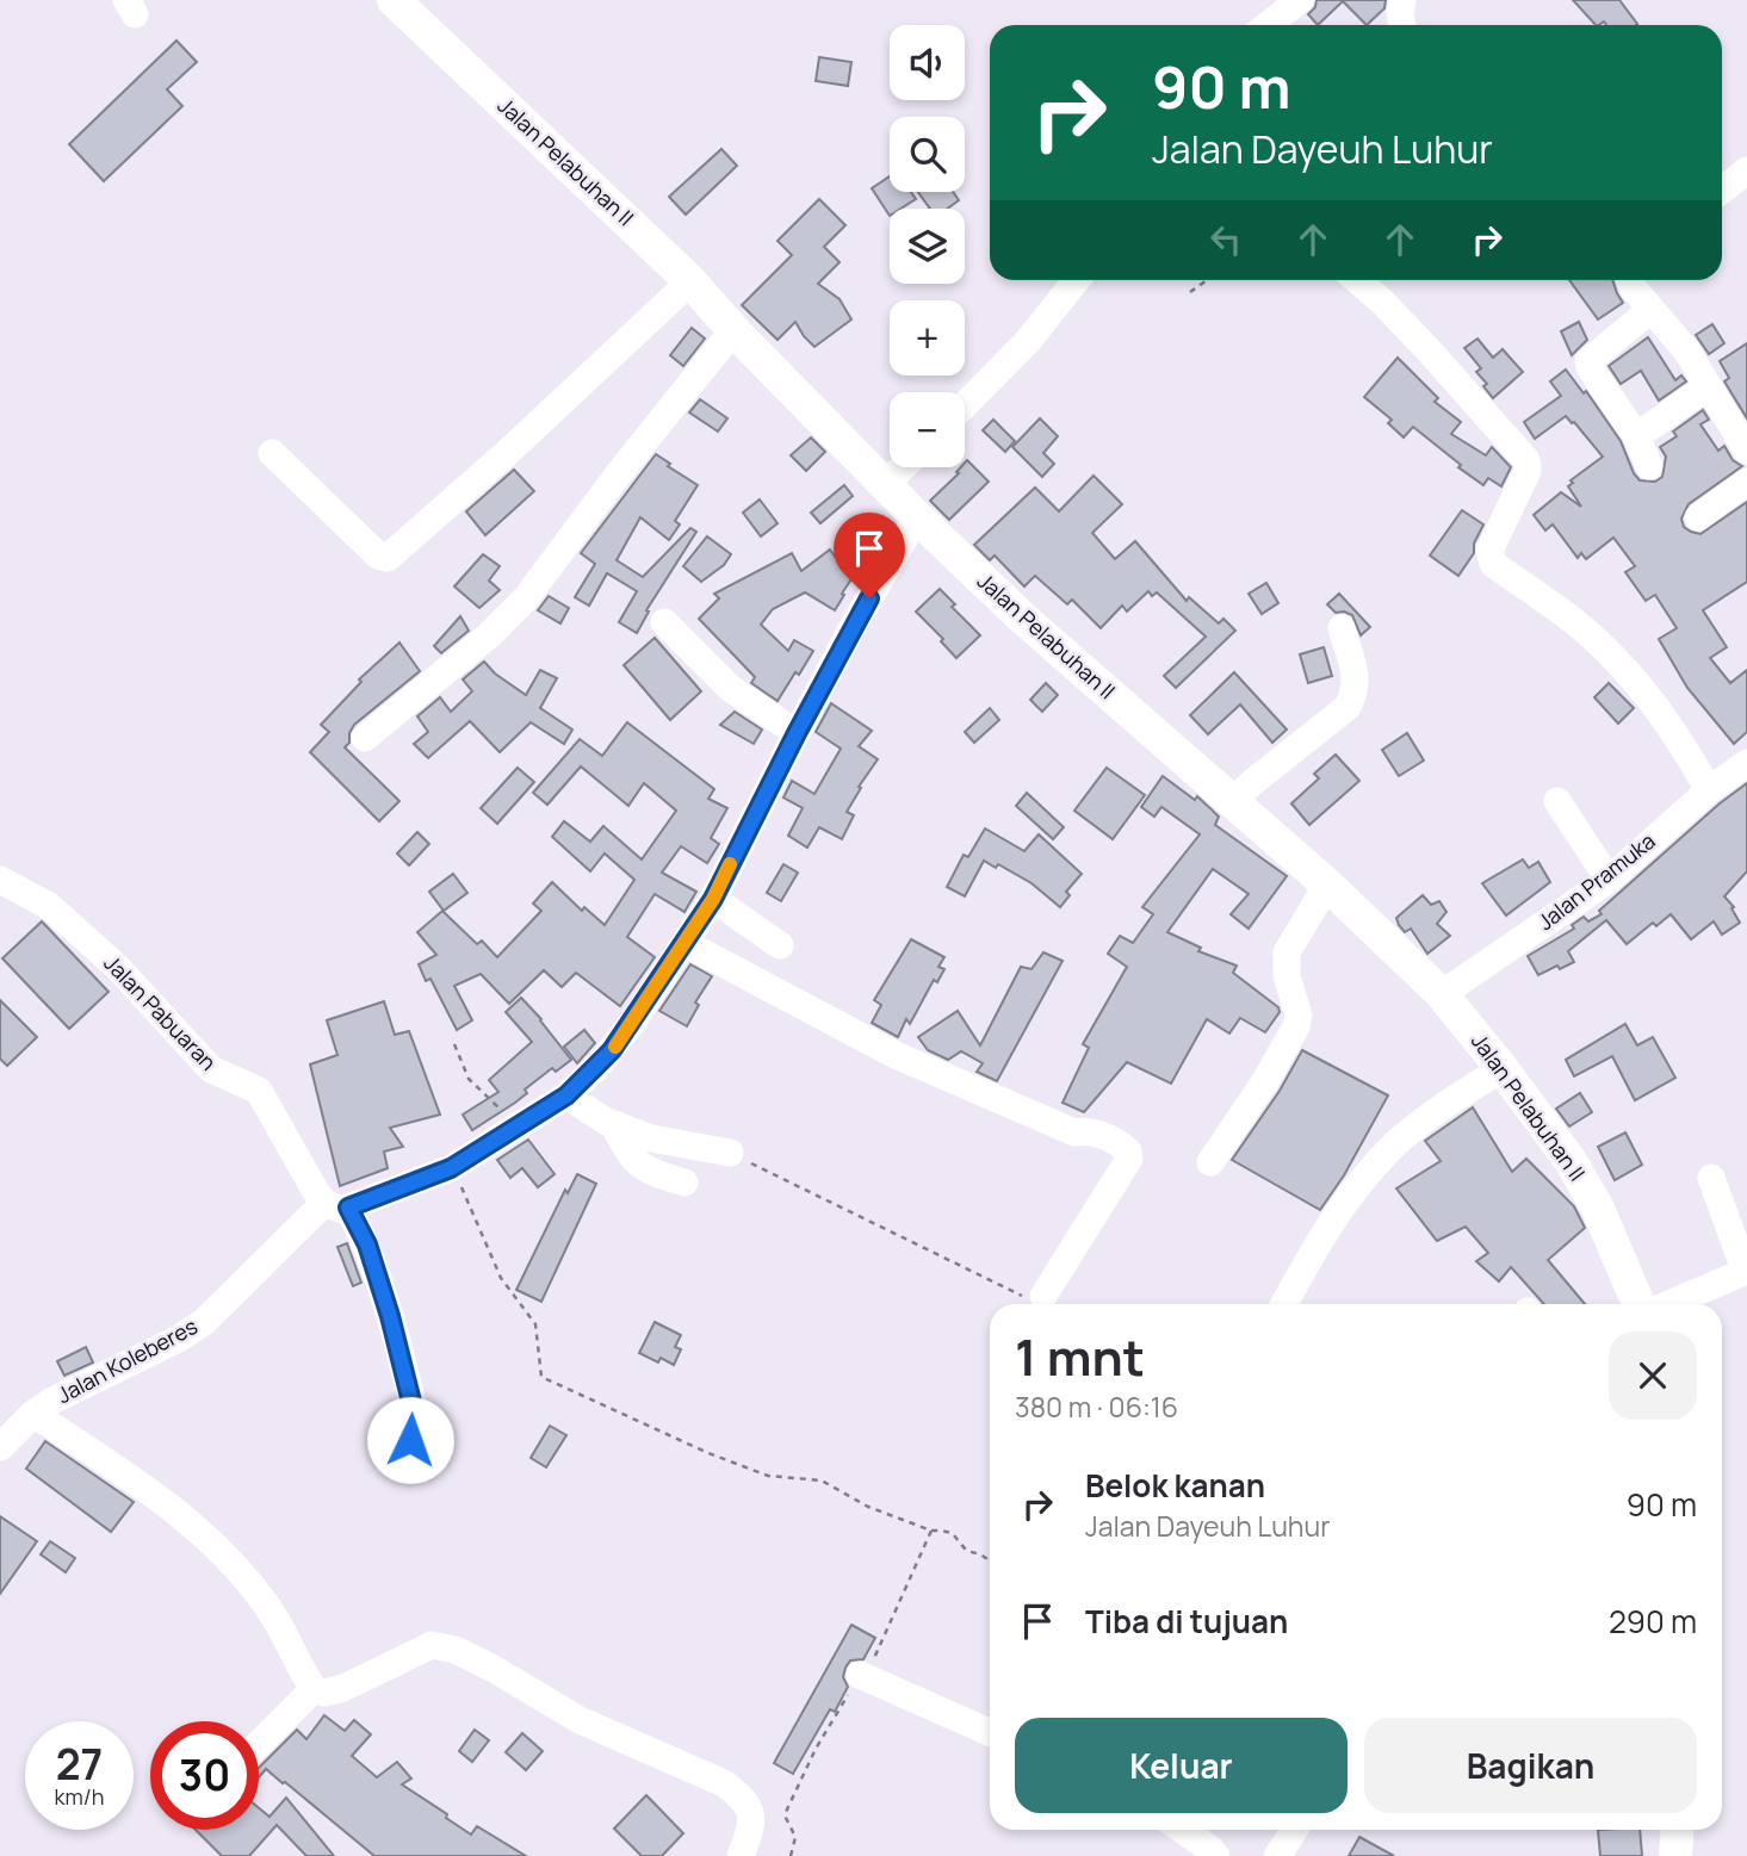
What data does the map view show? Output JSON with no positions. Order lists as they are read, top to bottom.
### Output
{
  "streets": {
    "main road": ["Jalan Pelabuhan II"],
    "street": ["Jalan Pramuka", "Jalan Pabuaran", "Jalan Koleberes"]
  },
  "crossings": [
    ["Jalan Pelabuhan II", "Jalan Pramuka"],
    ["Jalan Pabuaran", "Jalan Koleberes"]
  ],
  "page": {
    "map_buttons": ["+", "−"],
    "turn": ["90 m", "Jalan Dayeuh Luhur"],
    "heading": ["1 mnt", "380 m · 06:16"],
    "list": [
      {
        "name": "Belok kanan",
        "note": "Jalan Dayeuh Luhur",
        "value": "90 m"
      },
      {
        "name": "Tiba di tujuan",
        "value": "290 m"
      }
    ],
    "buttons": ["Keluar", "Bagikan"],
    "speed": "27 km/h",
    "limit": "30"
  }
}
